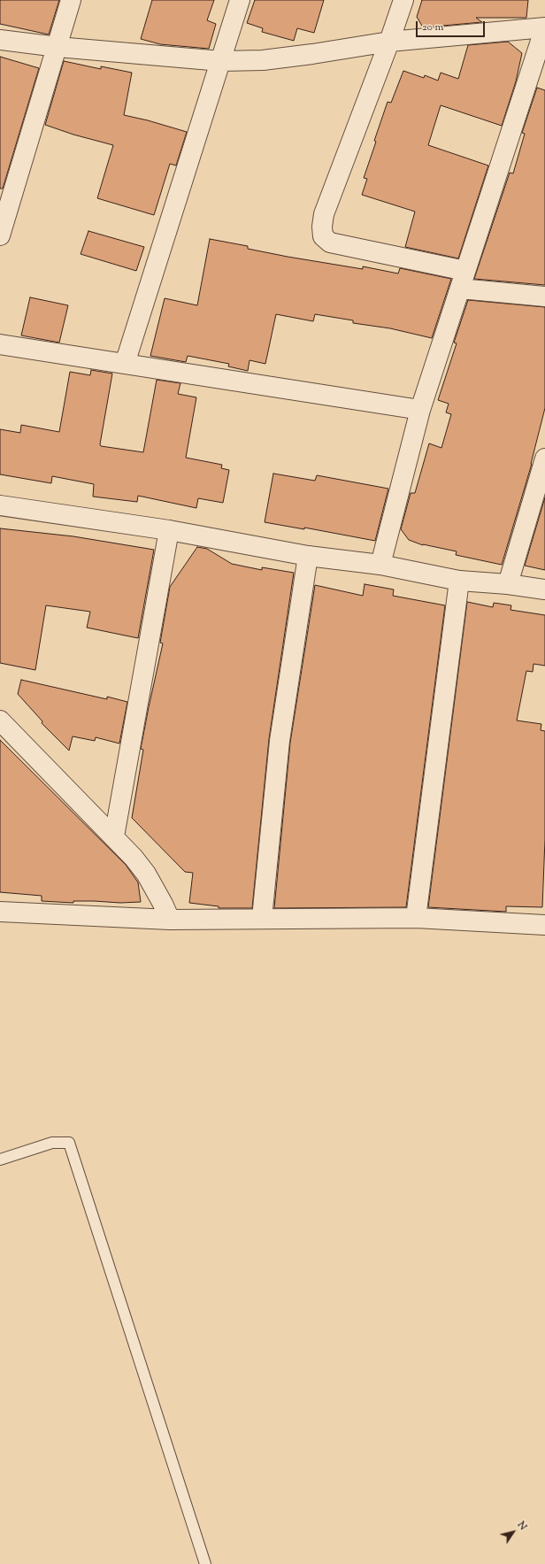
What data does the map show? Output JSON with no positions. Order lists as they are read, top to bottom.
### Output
{
  "scale_bar": "20 m",
  "north": "top right"
}
